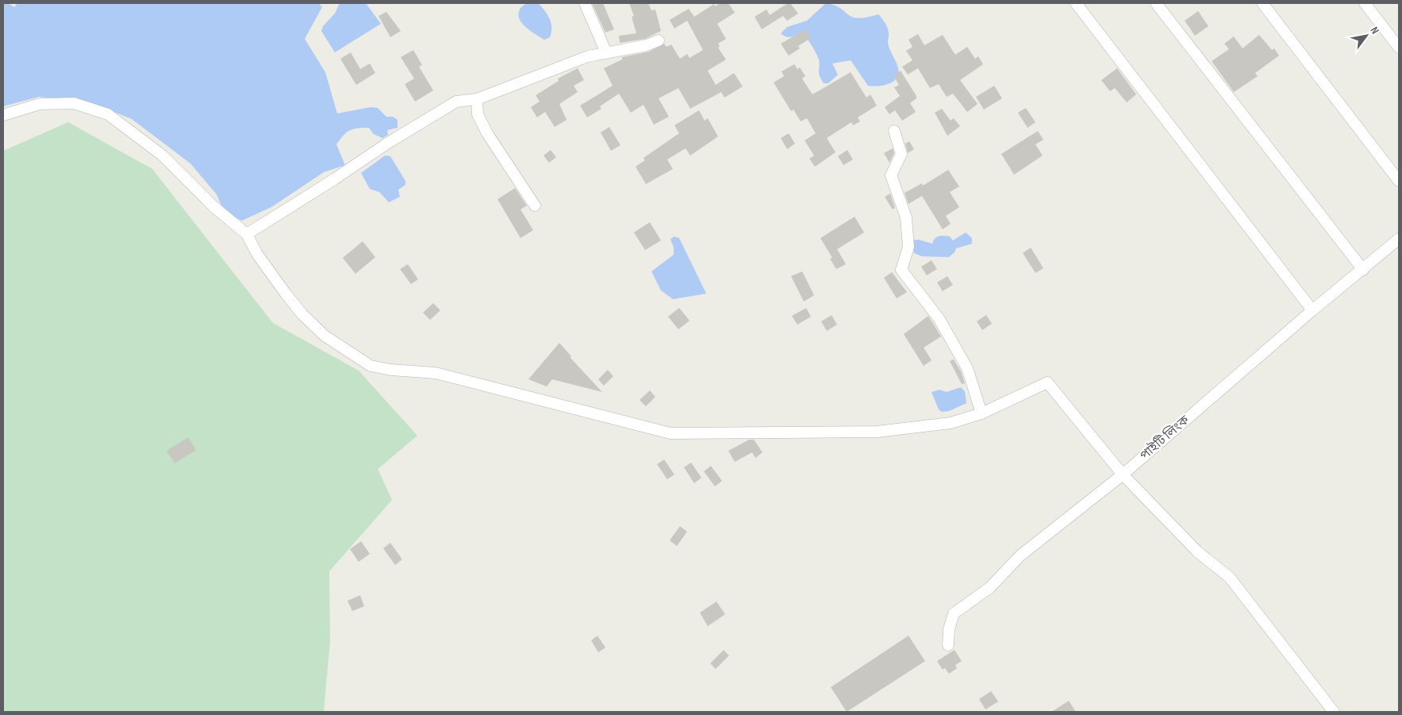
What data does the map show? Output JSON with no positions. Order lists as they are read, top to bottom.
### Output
{
  "streets": {
    "street": ["পাইটি লিংক"]
  },
  "north": "top right"
}
